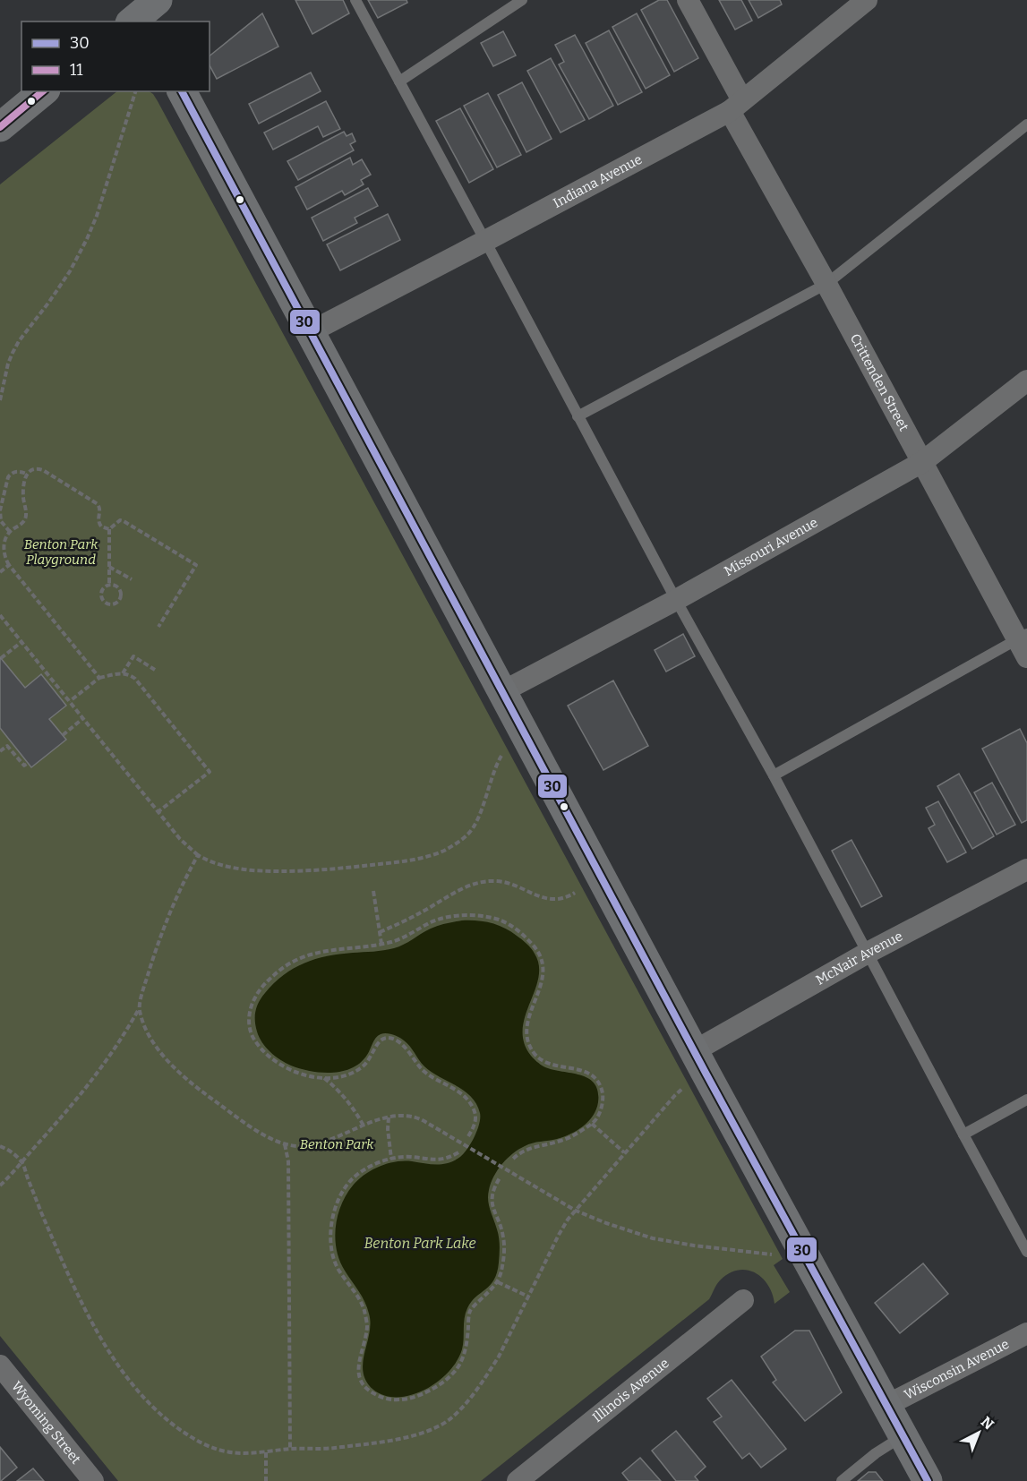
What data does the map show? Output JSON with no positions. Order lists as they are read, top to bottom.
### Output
{
  "streets": {
    "street": [
      "Indiana Avenue",
      "Crittenden Street",
      "Missouri Avenue",
      "McNair Avenue",
      "Wisconsin Avenue",
      "Illinois Avenue",
      "Wyoming Street"
    ]
  },
  "crossings": [
    ["Indiana Avenue", "Crittenden Street"],
    ["Crittenden Street", "Missouri Avenue"]
  ],
  "water": ["Benton Park Lake"],
  "parks": ["Benton Park Playground", "Benton Park"],
  "lines": ["transit line 30", "transit line 11"],
  "legend": ["30", "11"],
  "north": "top right"
}
